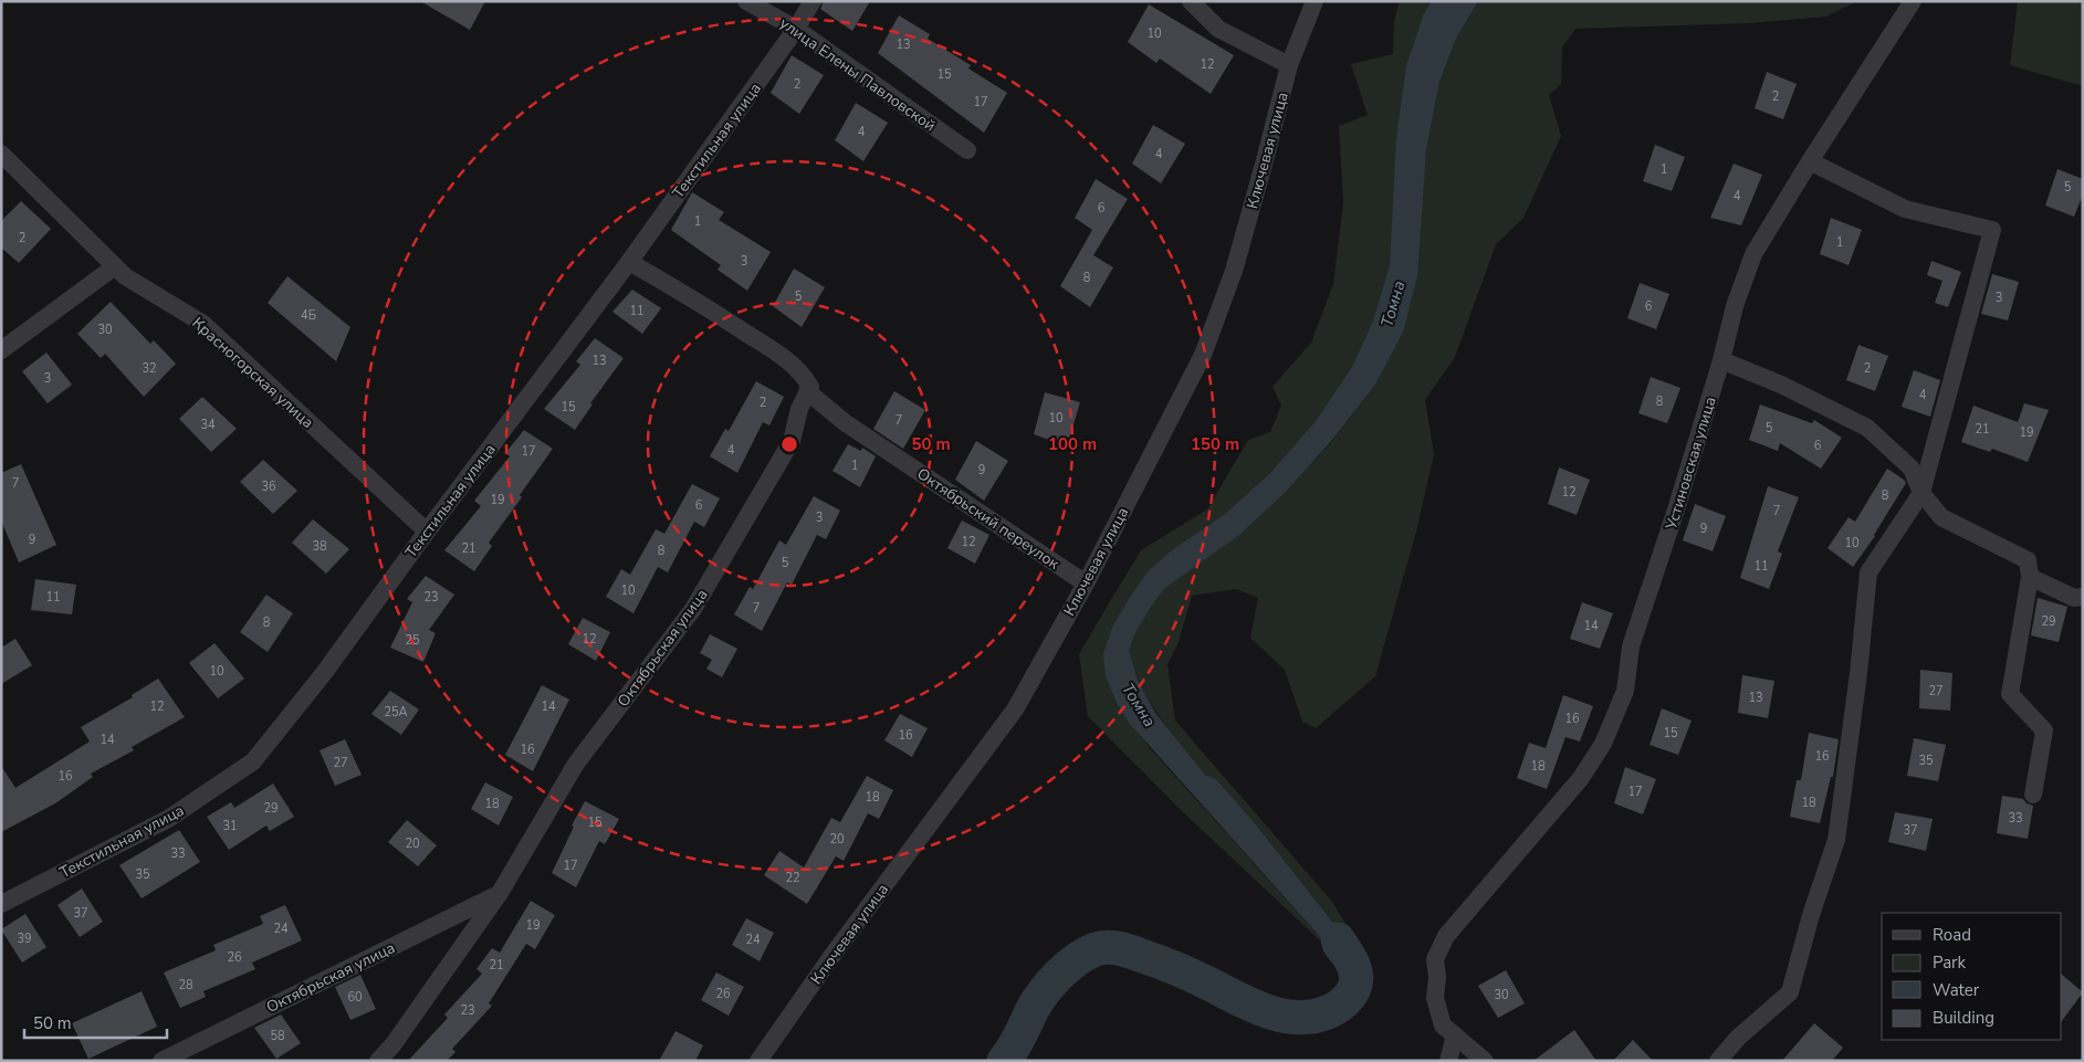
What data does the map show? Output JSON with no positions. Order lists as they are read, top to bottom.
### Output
{
  "streets": {
    "street": [
      "улица Елены Павловской",
      "Текстильная улица",
      "Ключевая улица",
      "Красногорская улица",
      "Устиновская улица",
      "Октябрьский переулок",
      "Октябрьская улица"
    ]
  },
  "crossings": [
    ["улица Елены Павловской", "Текстильная улица"],
    ["Текстильная улица", "Красногорская улица"],
    ["Текстильная улица", "Октябрьский переулок"],
    ["Ключевая улица", "Октябрьский переулок"],
    ["Октябрьский переулок", "Октябрьская улица"]
  ],
  "water": ["Томна"],
  "house_numbers": [
    "10",
    "13",
    "12",
    "15",
    "2",
    "2",
    "17",
    "4",
    "4",
    "1",
    "5",
    "4",
    "6",
    "1",
    "2",
    "1",
    "3",
    "8",
    "5",
    "3",
    "6",
    "11",
    "4Б",
    "30",
    "13",
    "32",
    "2",
    "3",
    "4",
    "8",
    "2",
    "15",
    "10",
    "7",
    "34",
    "5",
    "21",
    "19",
    "6",
    "4",
    "17",
    "1",
    "9",
    "7",
    "36",
    "12",
    "8",
    "19",
    "6",
    "7",
    "3",
    "9",
    "9",
    "12",
    "10",
    "38",
    "21",
    "8",
    "5",
    "11",
    "10",
    "11",
    "23",
    "7",
    "29",
    "8",
    "14",
    "12",
    "25",
    "10",
    "27",
    "13",
    "12",
    "14",
    "25А",
    "16",
    "15",
    "16",
    "14",
    "16",
    "16",
    "35",
    "27",
    "18",
    "16",
    "17",
    "18",
    "18",
    "18",
    "29",
    "33",
    "15",
    "31",
    "37",
    "20",
    "20",
    "33",
    "17",
    "35",
    "22",
    "37",
    "19",
    "24",
    "39",
    "24",
    "26",
    "21",
    "28",
    "26",
    "30",
    "60",
    "23",
    "58"
  ],
  "legend": [
    "Road",
    "Park",
    "Water",
    "Building"
  ],
  "scale_bar": "50 m",
  "rings": ["50 m", "100 m", "150 m"]
}
